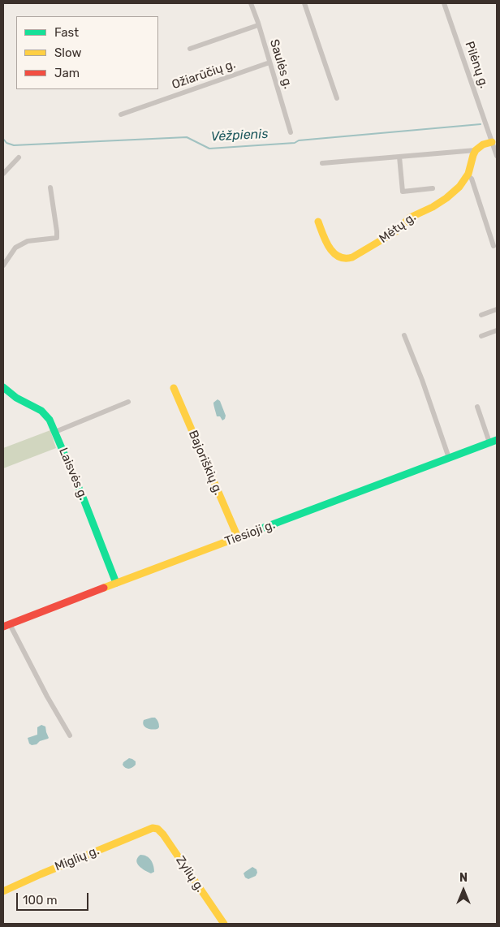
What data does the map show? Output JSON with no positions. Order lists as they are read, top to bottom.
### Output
{
  "streets": {
    "street": [
      "Saulės g.",
      "Pilėnų g.",
      "Ožiarūčių g.",
      "Mėtų g.",
      "Bajoriškių g.",
      "Laisvės g.",
      "Tiesioji g.",
      "Miglių g.",
      "Zylių g."
    ]
  },
  "crossings": [
    ["Saulės g.", "Ožiarūčių g."],
    ["Bajoriškių g.", "Tiesioji g."],
    ["Laisvės g.", "Tiesioji g."],
    ["Miglių g.", "Zylių g."]
  ],
  "water": ["Vėžpienis"],
  "legend": ["Fast", "Slow", "Jam"],
  "scale_bar": "100 m",
  "north": "top"
}
